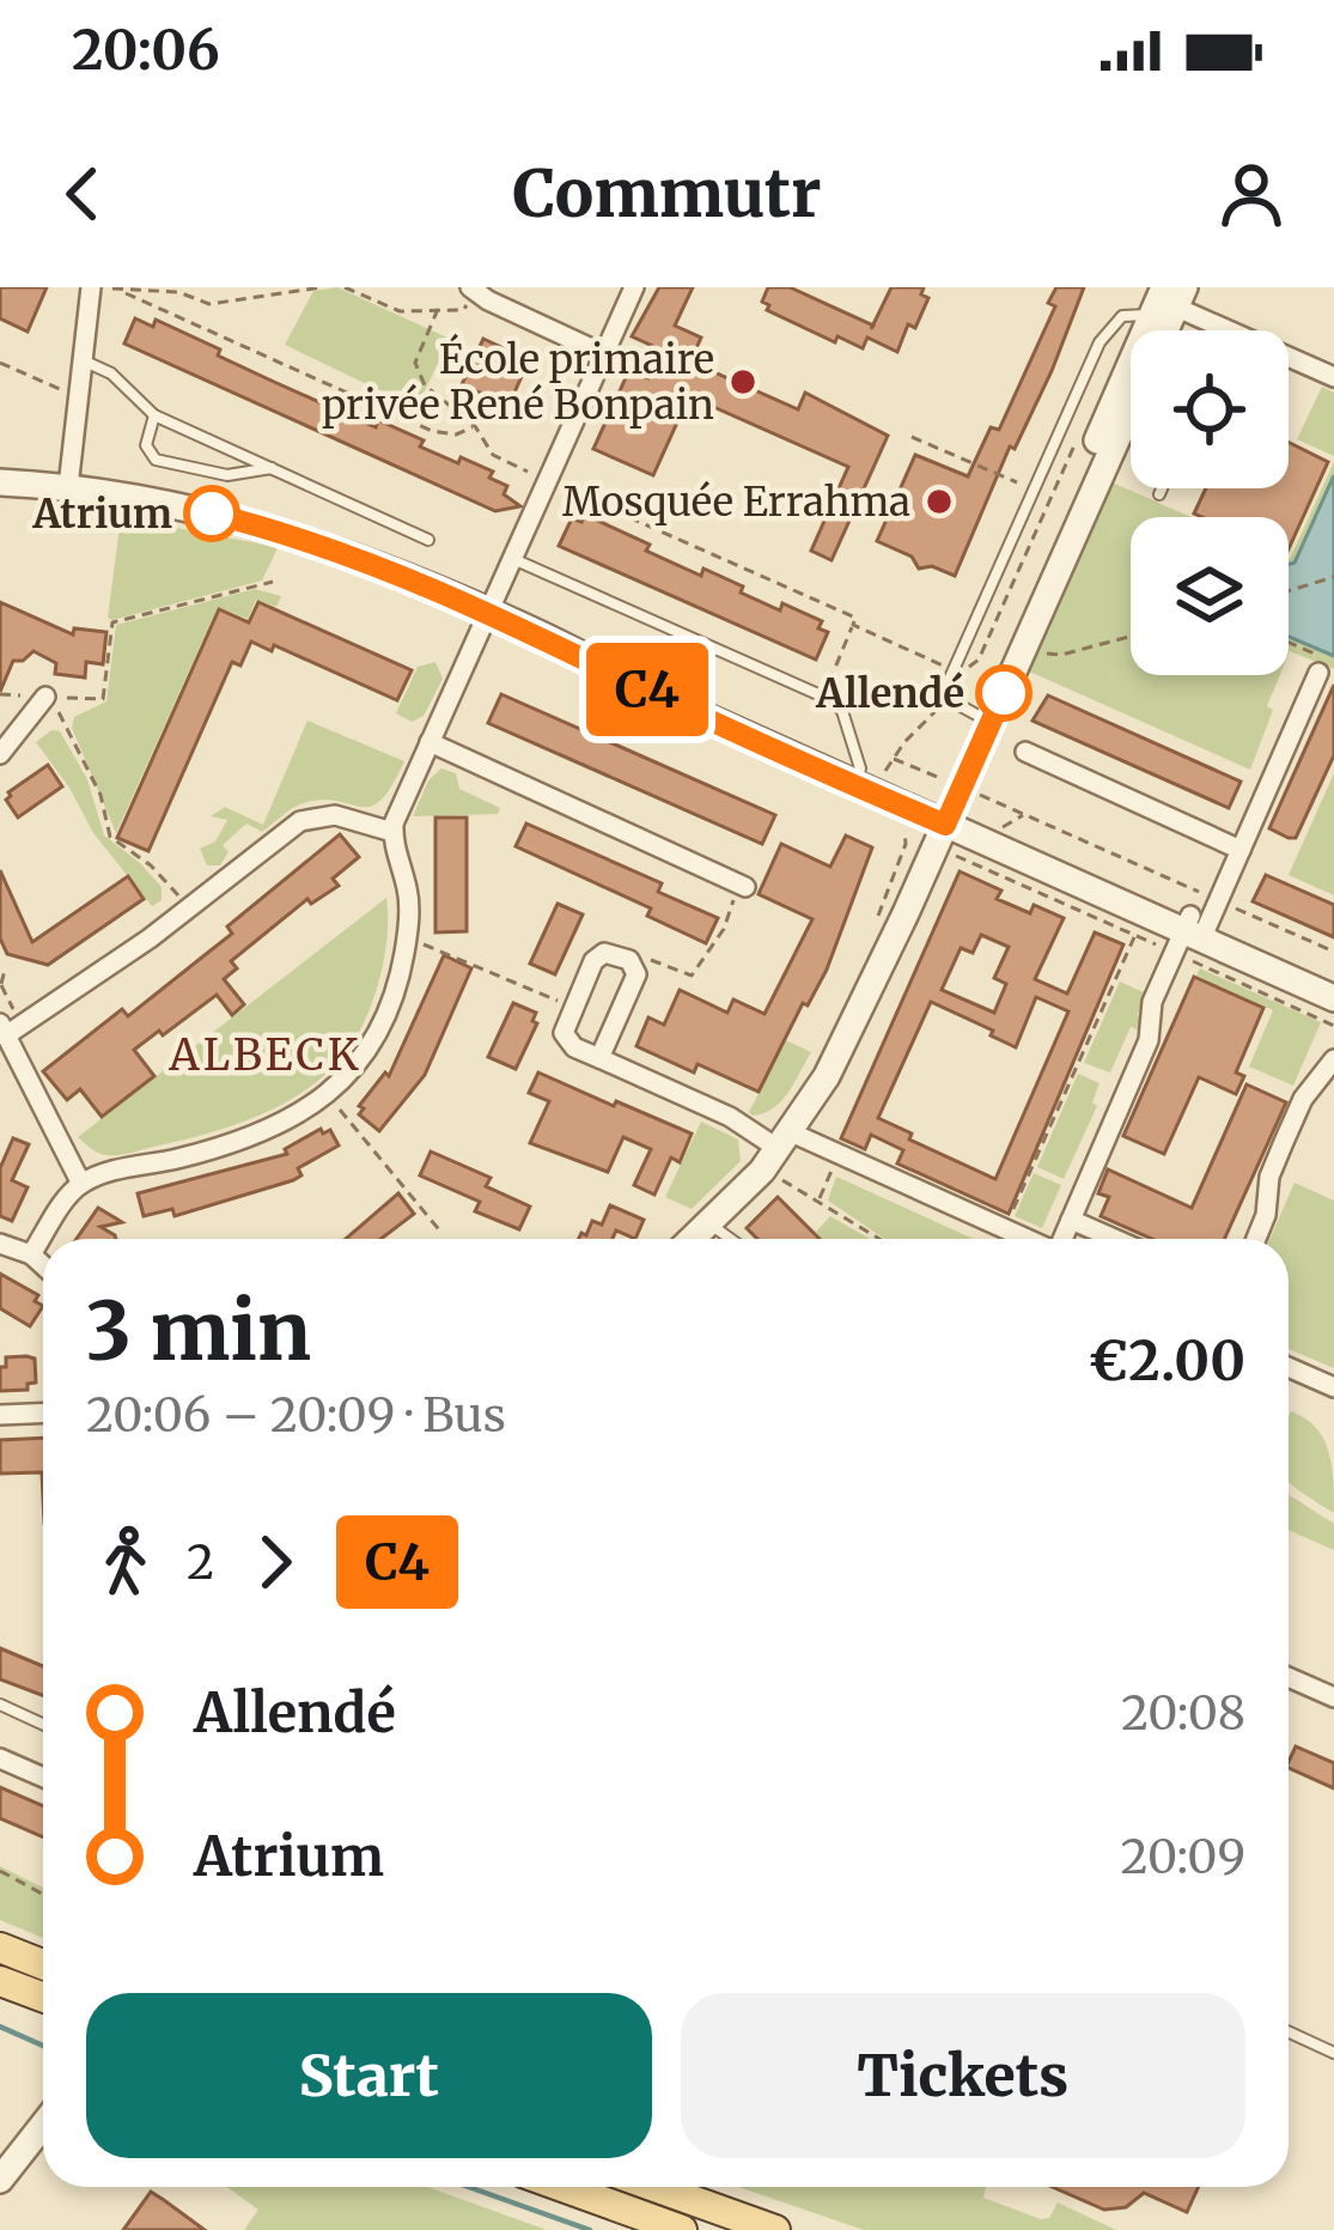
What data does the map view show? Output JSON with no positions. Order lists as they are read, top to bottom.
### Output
{
  "districts": ["ALBECK"],
  "places": [
    "École primaire privée René Bonpain",
    "Mosquée Errahma",
    "Atrium",
    "Allendé"
  ],
  "lines": ["bus line C4"],
  "page": {
    "status": "20:06",
    "header": "Commutr",
    "on_map": "C4",
    "heading": ["3 min", "20:06 – 20:09 · Bus", "€2.00"],
    "legs": ["2", "C4"],
    "list": [
      {
        "name": "Allendé",
        "value": "20:08"
      },
      {
        "name": "Atrium",
        "value": "20:09"
      }
    ],
    "buttons": ["Start", "Tickets"]
  }
}
